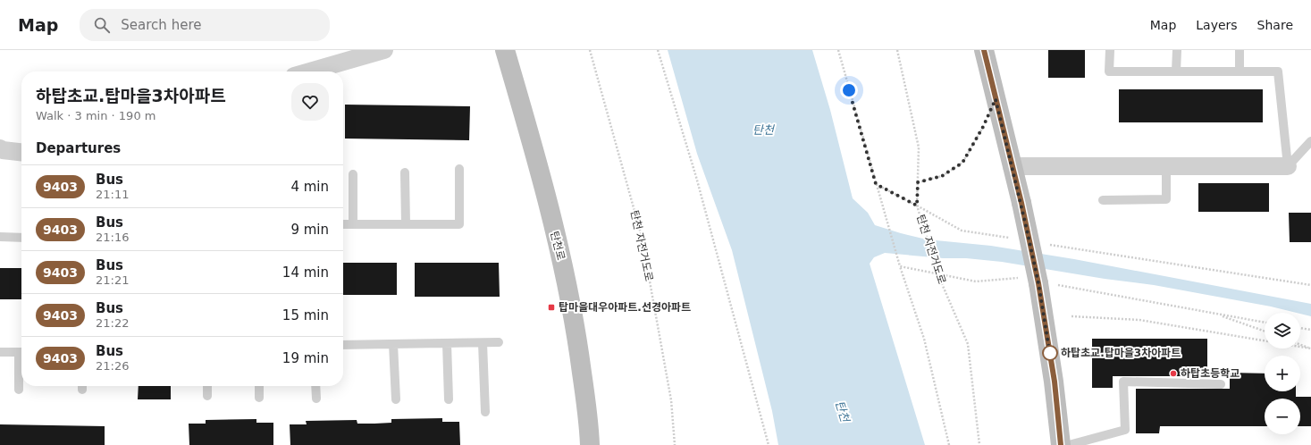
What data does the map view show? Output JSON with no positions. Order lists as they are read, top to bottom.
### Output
{
  "streets": {
    "main road": ["탄천로"],
    "path": ["탄천 자전거도로"]
  },
  "water": ["탄천"],
  "places": {
    "transit": ["탑마을대우아파트.선경아파트"],
    "other": ["하탑초교.탑마을3차아파트", "하탑초등학교"]
  },
  "lines": ["bus line 9403"],
  "page": {
    "header": "Map",
    "search": "Search here",
    "nav": ["Map", "Layers", "Share"],
    "heading": [
      ["하탑초교.탑마을3차아파트", "Walk · 3 min · 190 m"],
      "Departures"
    ],
    "list": [
      {
        "mark": "9403",
        "name": "Bus",
        "note": "21:11",
        "value": "4 min"
      },
      {
        "mark": "9403",
        "name": "Bus",
        "note": "21:16",
        "value": "9 min"
      },
      {
        "mark": "9403",
        "name": "Bus",
        "note": "21:21",
        "value": "14 min"
      },
      {
        "mark": "9403",
        "name": "Bus",
        "note": "21:22",
        "value": "15 min"
      },
      {
        "mark": "9403",
        "name": "Bus",
        "note": "21:26",
        "value": "19 min"
      }
    ],
    "map_buttons": ["+", "−"]
  }
}
